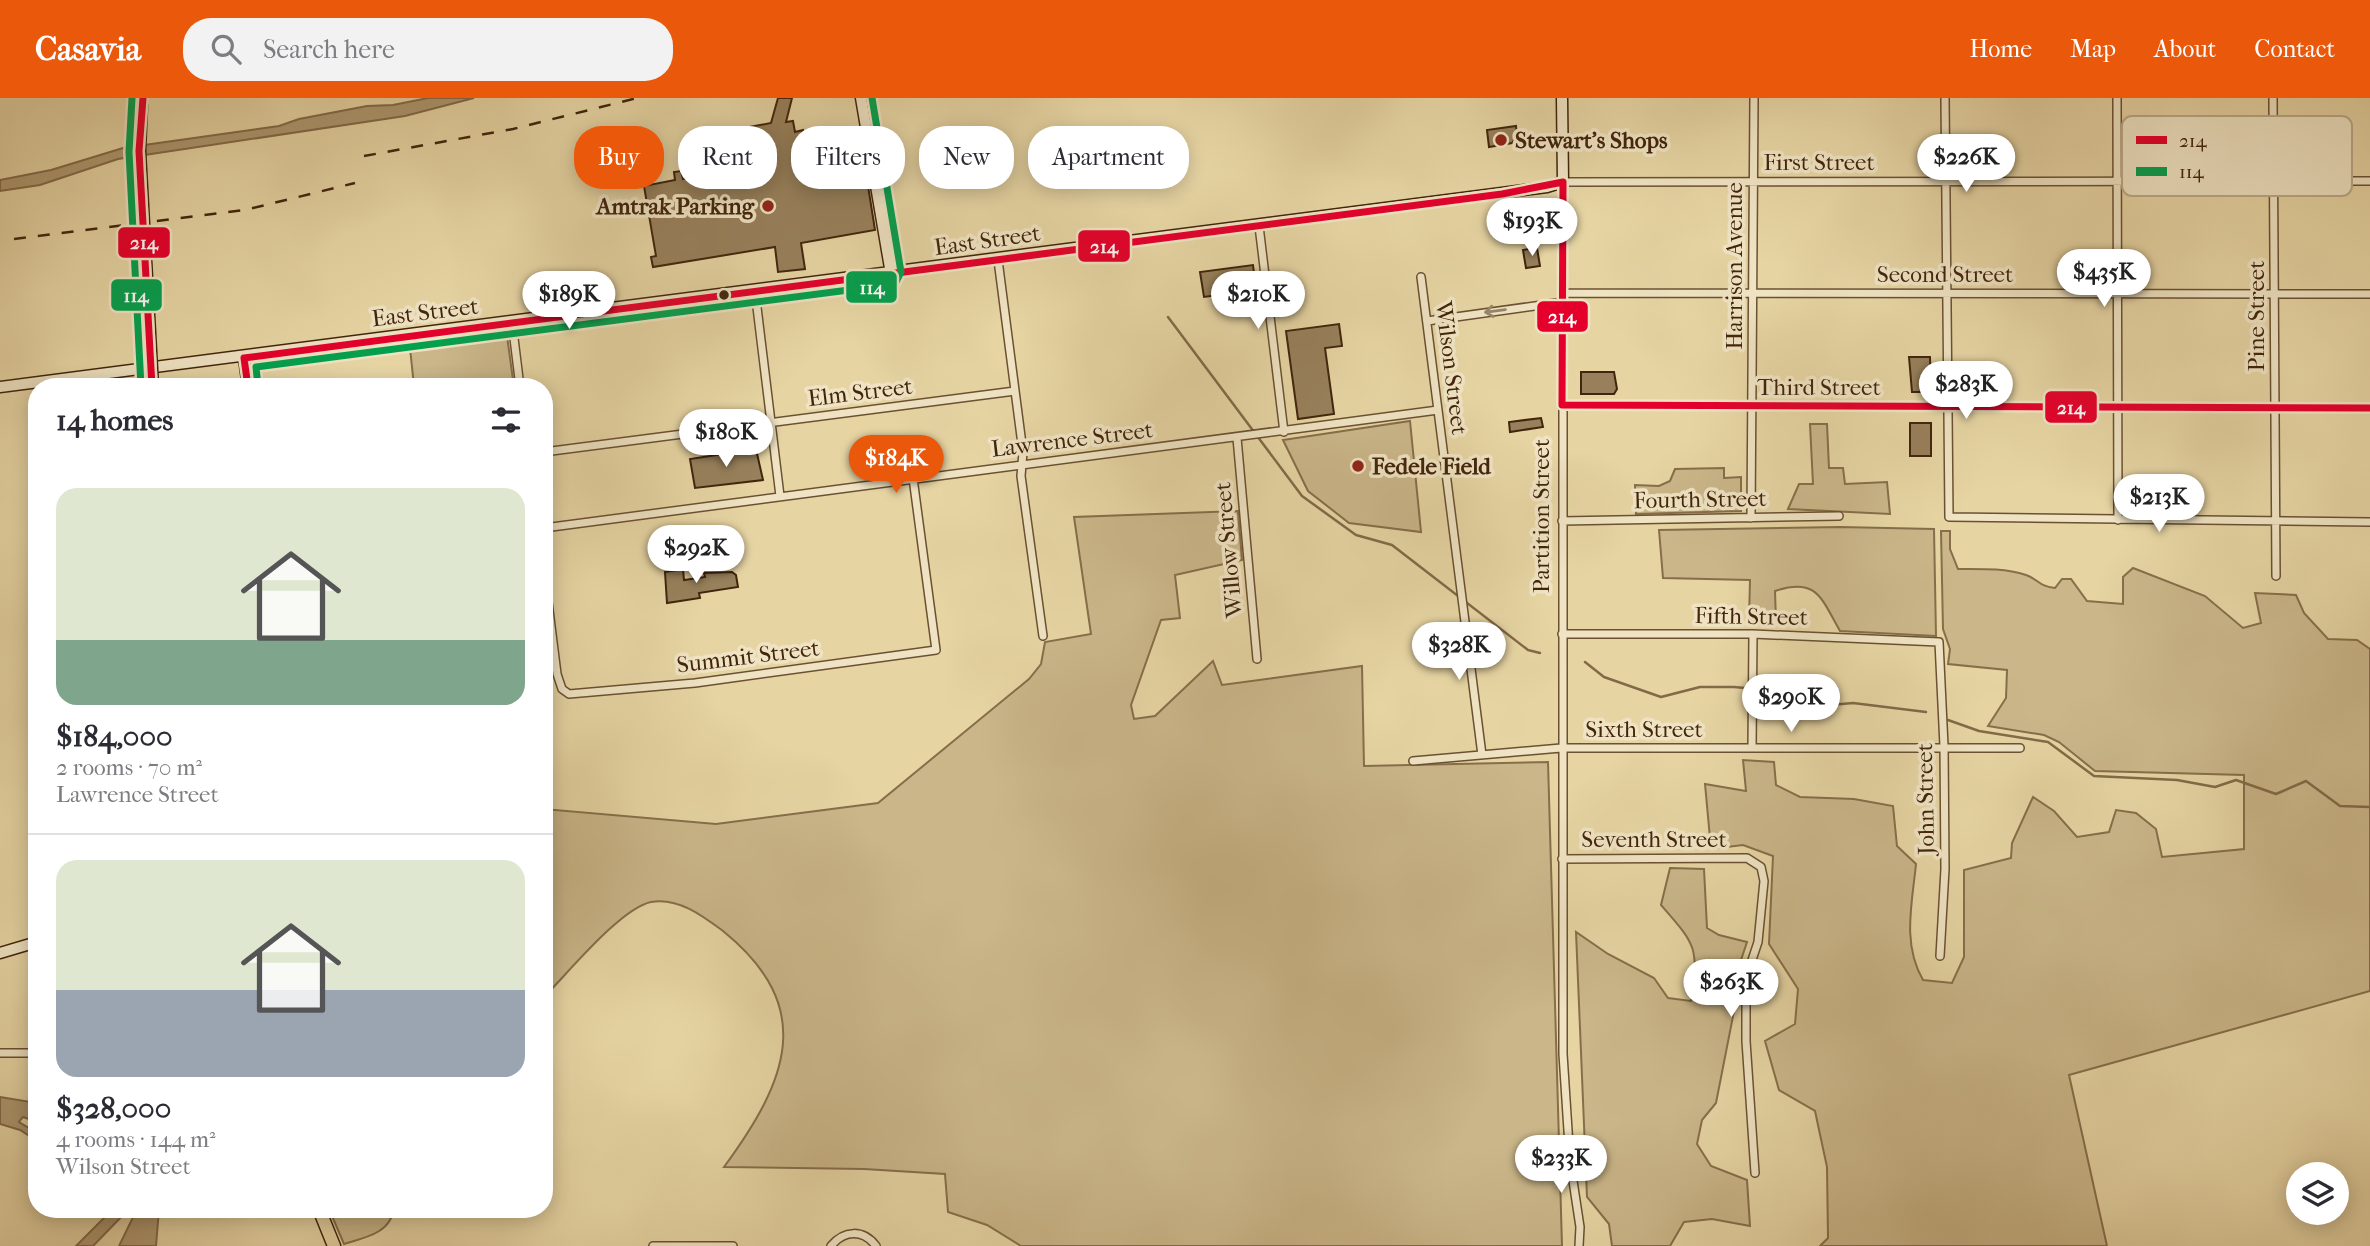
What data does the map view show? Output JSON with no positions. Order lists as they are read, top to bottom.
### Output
{
  "streets": {
    "street": [
      "First Street",
      "East Street",
      "Harrison Avenue",
      "Second Street",
      "Pine Street",
      "Wilson Street",
      "Third Street",
      "Elm Street",
      "Lawrence Street",
      "Fourth Street",
      "Partition Street",
      "Willow Street",
      "Fifth Street",
      "Summit Street",
      "Sixth Street",
      "John Street",
      "Seventh Street"
    ]
  },
  "crossings": [
    ["First Street", "East Street"],
    ["First Street", "Harrison Avenue"],
    ["First Street", "Partition Street"],
    ["East Street", "Partition Street"],
    ["Harrison Avenue", "Second Street"],
    ["Harrison Avenue", "Third Street"],
    ["Harrison Avenue", "Fourth Street"],
    ["Second Street", "Pine Street"],
    ["Second Street", "Partition Street"],
    ["Pine Street", "Third Street"],
    ["Wilson Street", "Lawrence Street"],
    ["Wilson Street", "Sixth Street"],
    ["Third Street", "Partition Street"],
    ["Lawrence Street", "Willow Street"],
    ["Lawrence Street", "Summit Street"],
    ["Fourth Street", "Partition Street"],
    ["Partition Street", "Fifth Street"],
    ["Partition Street", "Sixth Street"],
    ["Partition Street", "Seventh Street"],
    ["Fifth Street", "John Street"],
    ["Sixth Street", "John Street"]
  ],
  "places": ["Stewart's Shops", "Amtrak Parking", "Fedele Field"],
  "lines": ["transit line 214", "transit line 114"],
  "legend": ["214", "114"],
  "page": {
    "header": "Casavia",
    "search": "Search here",
    "nav": [
      "Home",
      "Map",
      "About",
      "Contact"
    ],
    "chip": [
      "Buy",
      "Rent",
      "Filters",
      "New",
      "Apartment"
    ],
    "price": [
      "$226K",
      "$193K",
      "$435K",
      "$189K",
      "$210K",
      "$283K",
      "$180K",
      "$184K",
      "$213K",
      "$292K",
      "$328K",
      "$290K",
      "$263K",
      "$233K"
    ],
    "heading": "14 homes",
    "list": [
      {
        "name": "$184,000",
        "note": "2 rooms · 70 m² · Lawrence Street"
      },
      {
        "name": "$328,000",
        "note": "4 rooms · 144 m² · Wilson Street"
      }
    ]
  }
}
